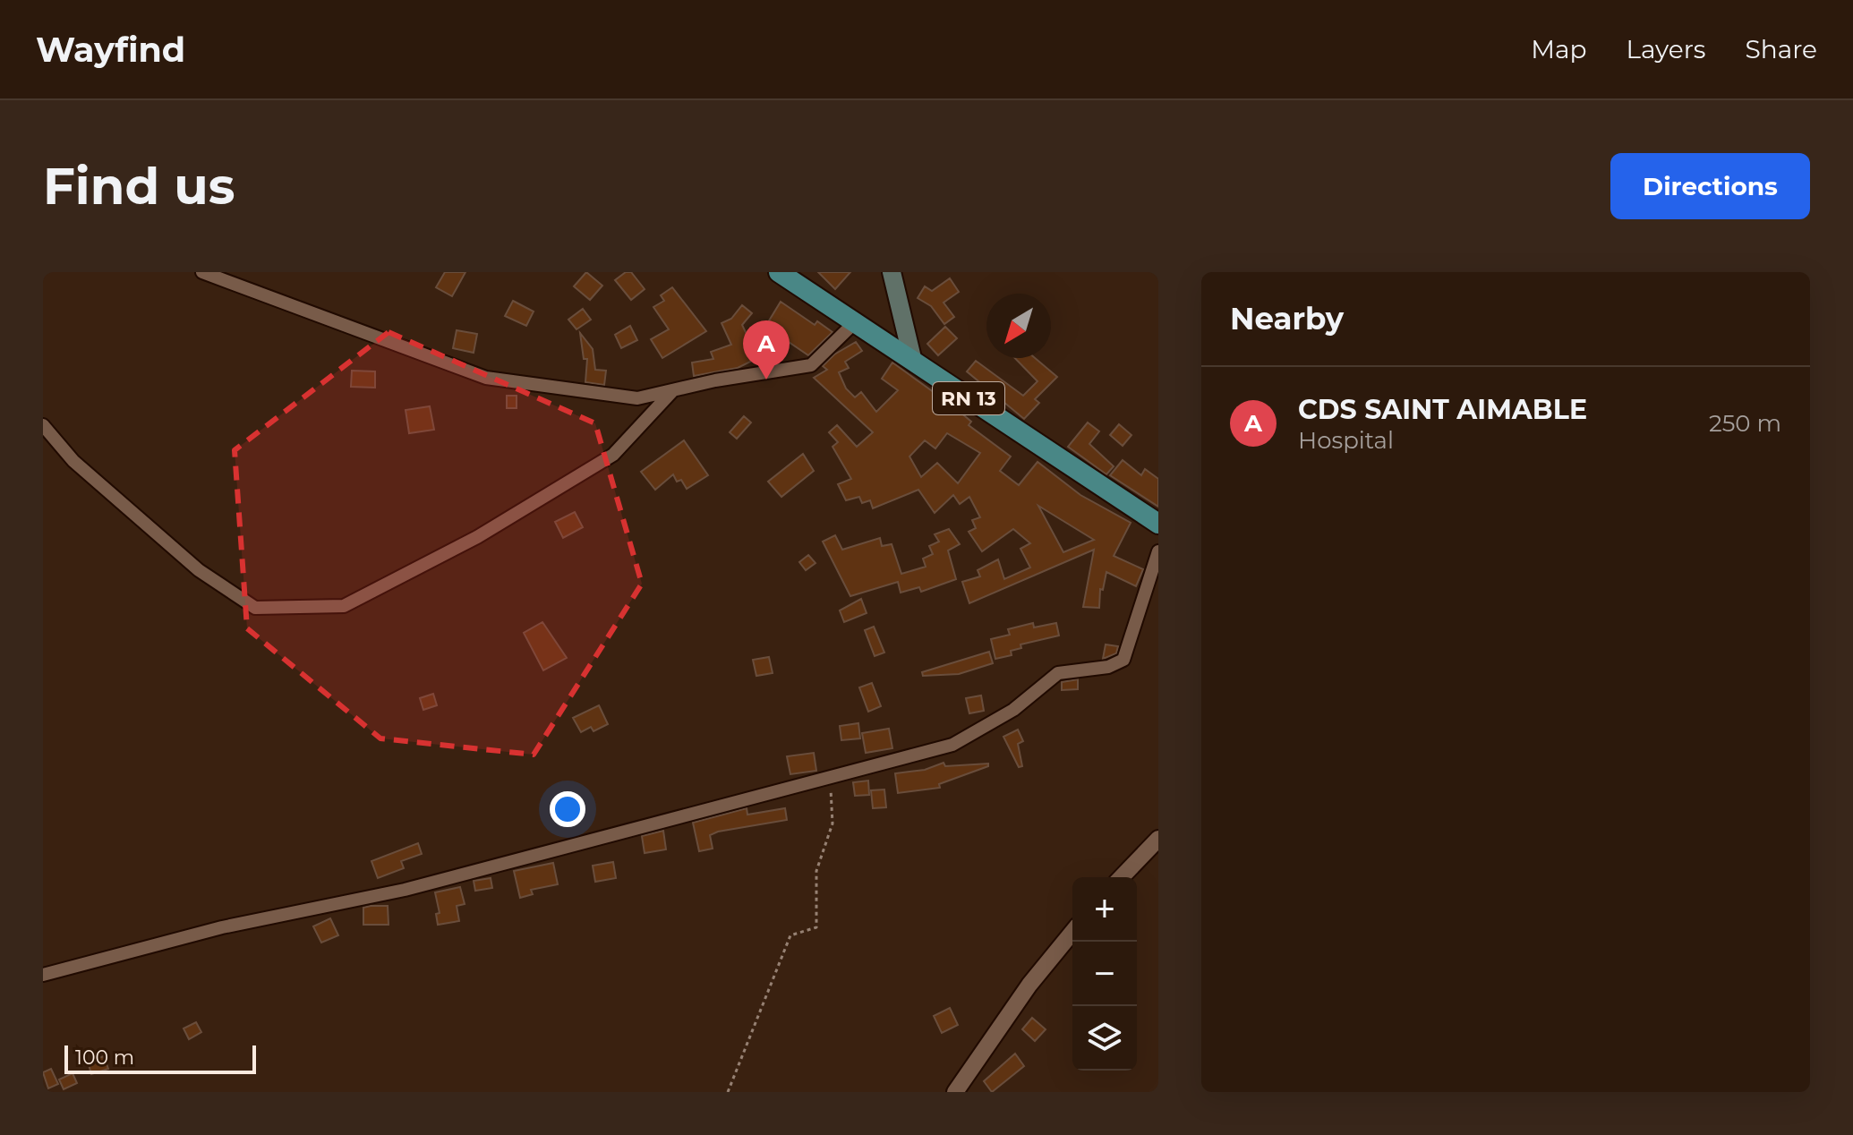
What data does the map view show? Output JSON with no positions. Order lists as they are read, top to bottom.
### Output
{
  "streets": {
    "main road": ["RN 13"]
  },
  "scale_bar": "100 m",
  "north": "bottom left",
  "page": {
    "header": "Wayfind",
    "nav": ["Map", "Layers", "Share"],
    "buttons": "Directions",
    "title": "Find us",
    "heading": "Nearby",
    "pins": "A",
    "list": [
      {
        "mark": "A",
        "name": "CDS SAINT AIMABLE",
        "note": "Hospital",
        "value": "250 m"
      }
    ],
    "map_buttons": ["+", "−"],
    "scale": "100 m"
  }
}
